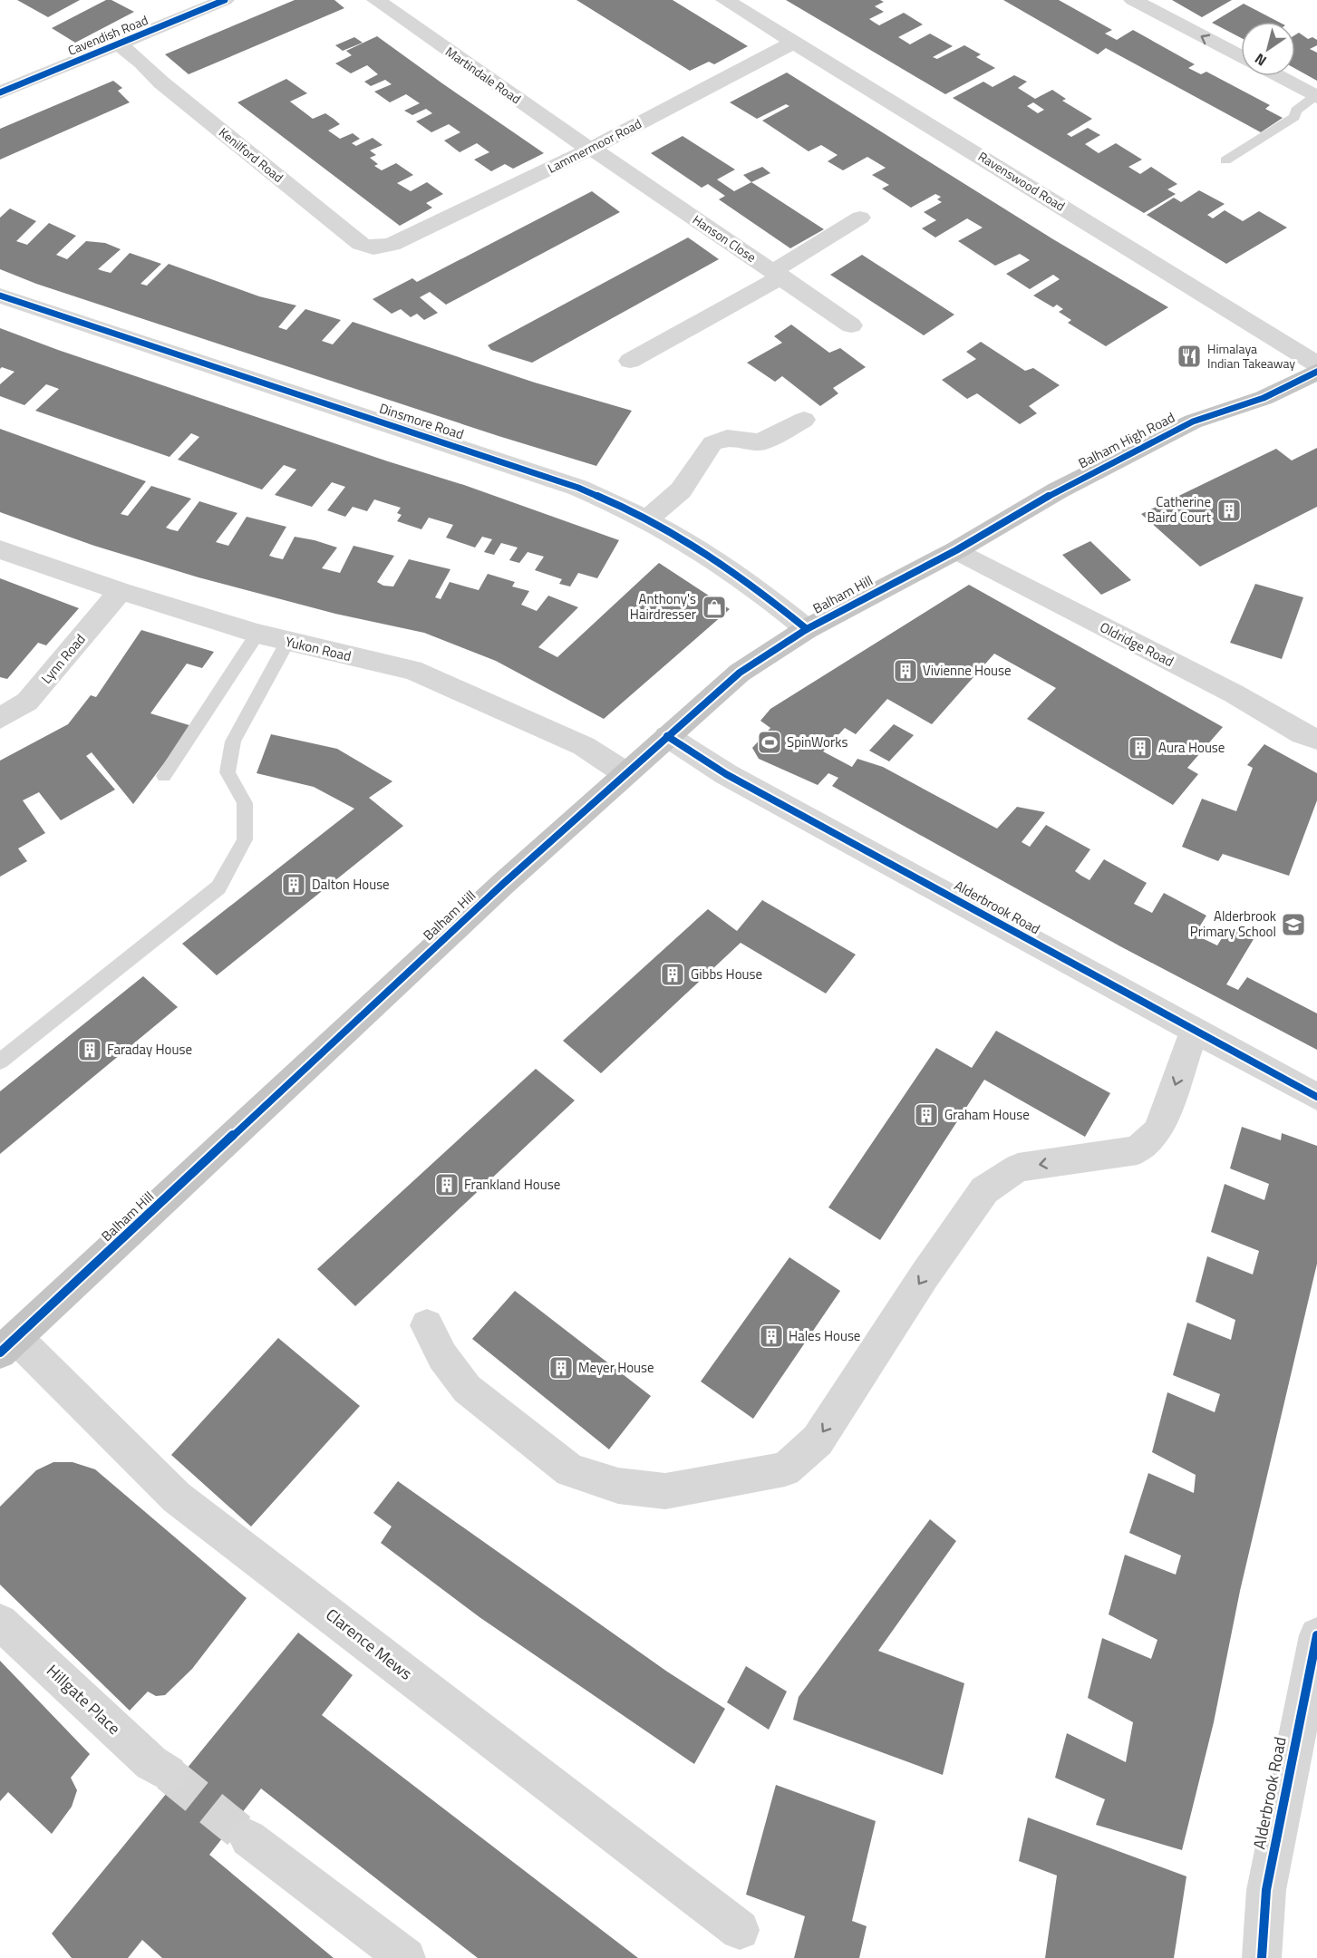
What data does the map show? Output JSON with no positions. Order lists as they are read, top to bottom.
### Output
{
  "streets": {
    "highway": ["Balham High Road", "Balham Hill"],
    "street": [
      "Cavendish Road",
      "Martindale Road",
      "Lammermoor Road",
      "Kenilford Road",
      "Ravenswood Road",
      "Hanson Close",
      "Dinsmore Road",
      "Oldridge Road",
      "Yukon Road",
      "Lynn Road",
      "Alderbrook Road",
      "Clarence Mews",
      "Hillgate Place"
    ]
  },
  "crossings": [
    ["Cavendish Road", "Kenilford Road"],
    ["Martindale Road", "Lammermoor Road"],
    ["Martindale Road", "Hanson Close"],
    ["Lammermoor Road", "Kenilford Road"],
    ["Lammermoor Road", "Ravenswood Road"],
    ["Lammermoor Road", "Hanson Close"],
    ["Dinsmore Road", "Balham Hill"],
    ["Balham High Road", "Balham Hill"],
    ["Balham High Road", "Oldridge Road"],
    ["Balham Hill", "Oldridge Road"],
    ["Balham Hill", "Yukon Road"],
    ["Balham Hill", "Alderbrook Road"],
    ["Balham Hill", "Clarence Mews"],
    ["Yukon Road", "Lynn Road"]
  ],
  "places": {
    "restaurant": ["Himalaya Indian Takeaway"],
    "building": [
      "Catherine Baird Court",
      "Vivienne House",
      "Aura House",
      "Dalton House",
      "Gibbs House",
      "Faraday House",
      "Graham House",
      "Frankland House",
      "Hales House",
      "Meyer House"
    ],
    "shop": ["Anthony's Hairdresser"],
    "sports": ["SpinWorks"],
    "school or university": ["Alderbrook Primary School"]
  },
  "north": "bottom left"
}
